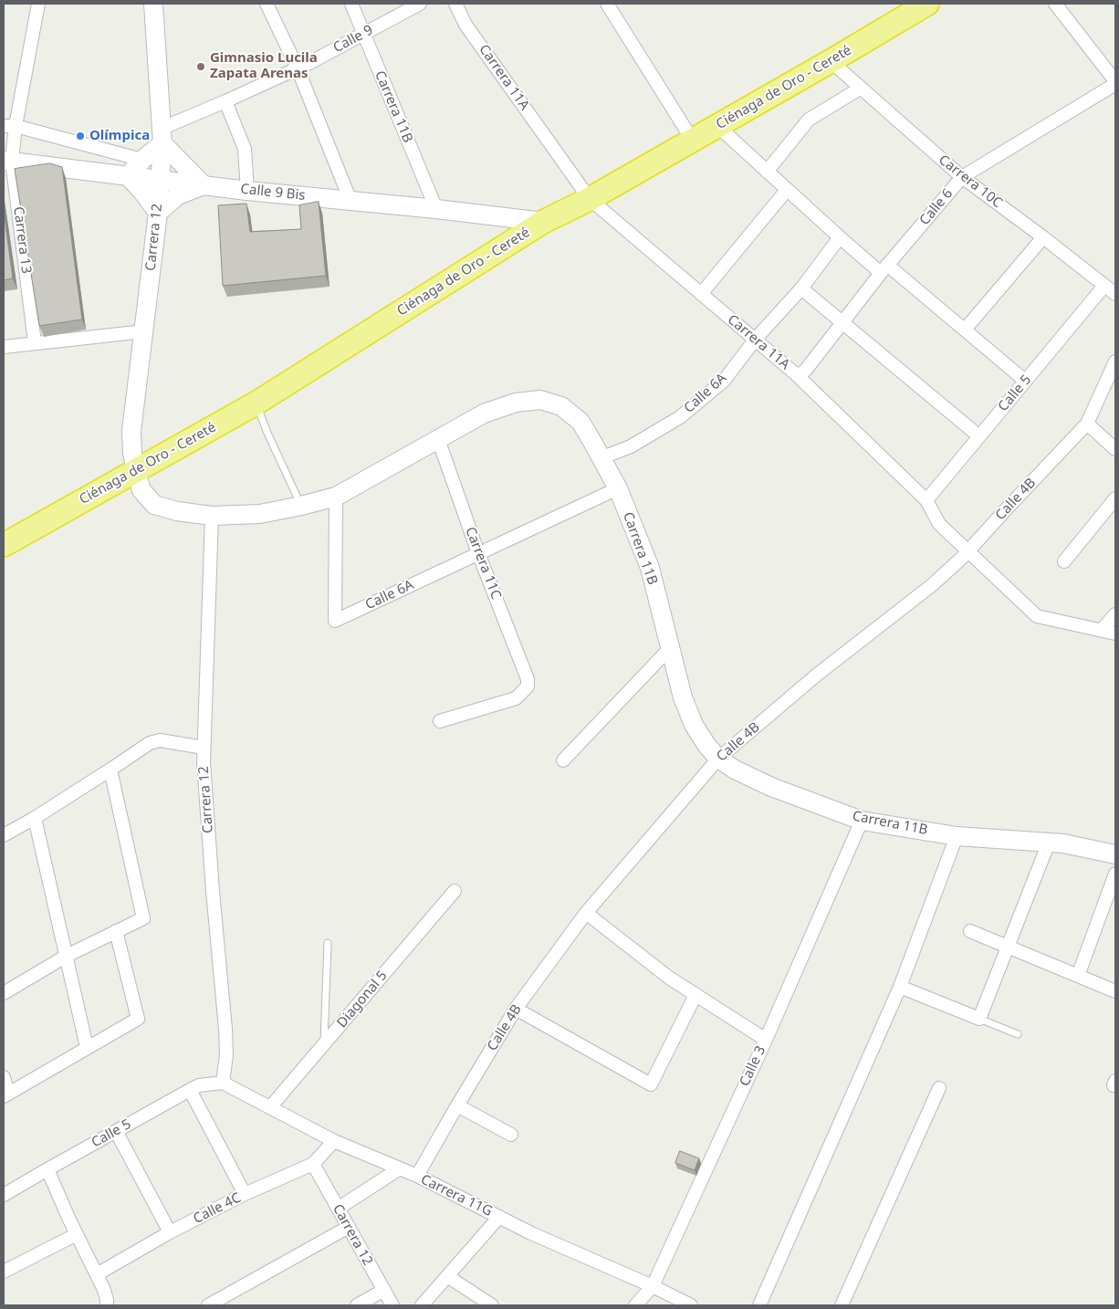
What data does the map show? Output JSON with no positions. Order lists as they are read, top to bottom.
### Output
{
  "streets": {
    "highway": ["Ciénaga de Oro - Cereté"],
    "street": [
      "Calle 9",
      "Carrera 11A",
      "Carrera 11B",
      "Carrera 10C",
      "Calle 9 Bis",
      "Calle 6",
      "Carrera 12",
      "Carrera 13",
      "Calle 6A",
      "Calle 5",
      "Calle 4B",
      "Carrera 11C",
      "Diagonal 5",
      "Calle 3",
      "Carrera 11G",
      "Calle 4C"
    ]
  },
  "crossings": [
    ["Calle 9", "Carrera 11B"],
    ["Calle 9", "Carrera 12"],
    ["Carrera 11A", "Ciénaga de Oro - Cereté"],
    ["Carrera 11A", "Calle 6"],
    ["Carrera 11A", "Calle 6A"],
    ["Carrera 11A", "Calle 5"],
    ["Carrera 11A", "Calle 4B"],
    ["Ciénaga de Oro - Cereté", "Carrera 11B"],
    ["Ciénaga de Oro - Cereté", "Carrera 10C"],
    ["Ciénaga de Oro - Cereté", "Calle 9 Bis"],
    ["Ciénaga de Oro - Cereté", "Carrera 12"],
    ["Carrera 11B", "Calle 9 Bis"],
    ["Carrera 11B", "Carrera 12"],
    ["Carrera 11B", "Calle 6A"],
    ["Carrera 11B", "Calle 4B"],
    ["Carrera 11B", "Carrera 11C"],
    ["Carrera 11B", "Calle 3"],
    ["Carrera 10C", "Calle 6"],
    ["Carrera 10C", "Calle 5"],
    ["Calle 9 Bis", "Carrera 12"],
    ["Calle 9 Bis", "Carrera 13"],
    ["Carrera 12", "Calle 5"],
    ["Carrera 12", "Carrera 11G"],
    ["Carrera 12", "Calle 4C"],
    ["Calle 6A", "Carrera 11C"],
    ["Calle 5", "Carrera 11G"],
    ["Calle 4B", "Carrera 11G"],
    ["Diagonal 5", "Carrera 11G"],
    ["Calle 3", "Carrera 11G"],
    ["Carrera 11G", "Calle 4C"]
  ],
  "places": ["Gimnasio Lucila Zapata Arenas", "Olímpica"]
}
